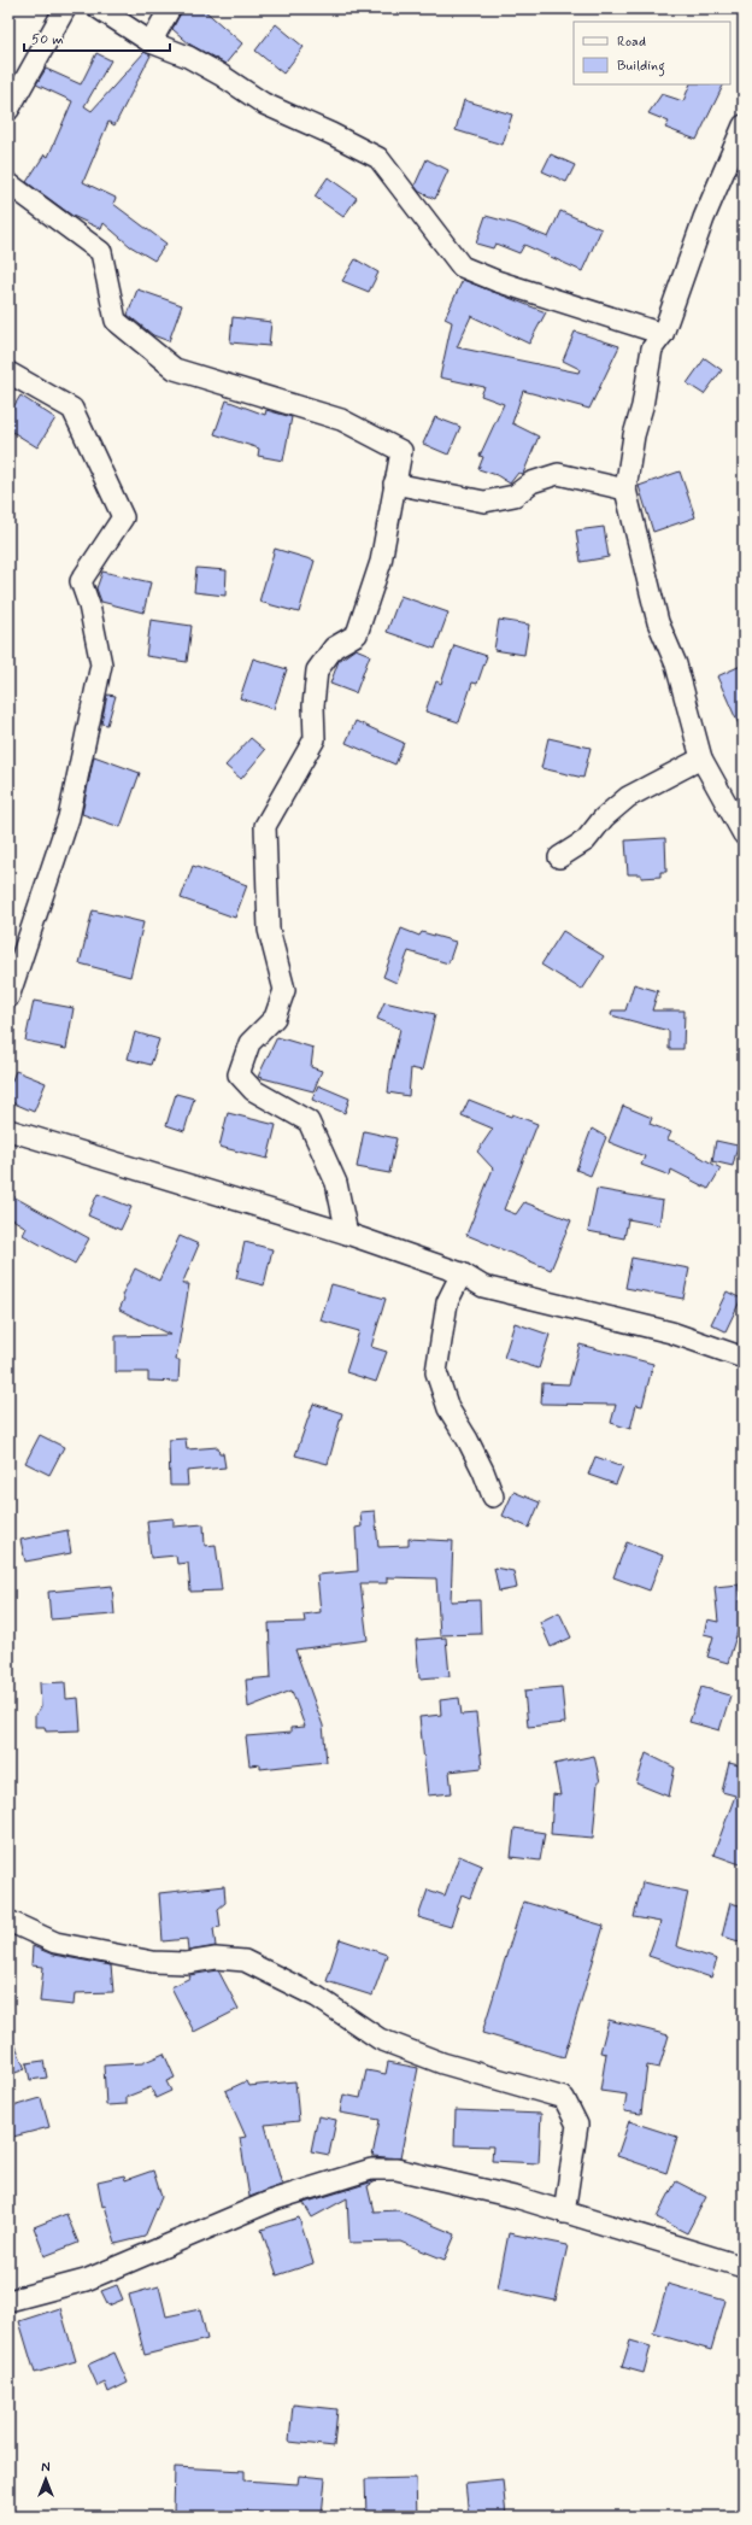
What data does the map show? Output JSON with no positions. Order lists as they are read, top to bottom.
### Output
{
  "legend": ["Road", "Building"],
  "scale_bar": "50 m",
  "north": "top"
}
